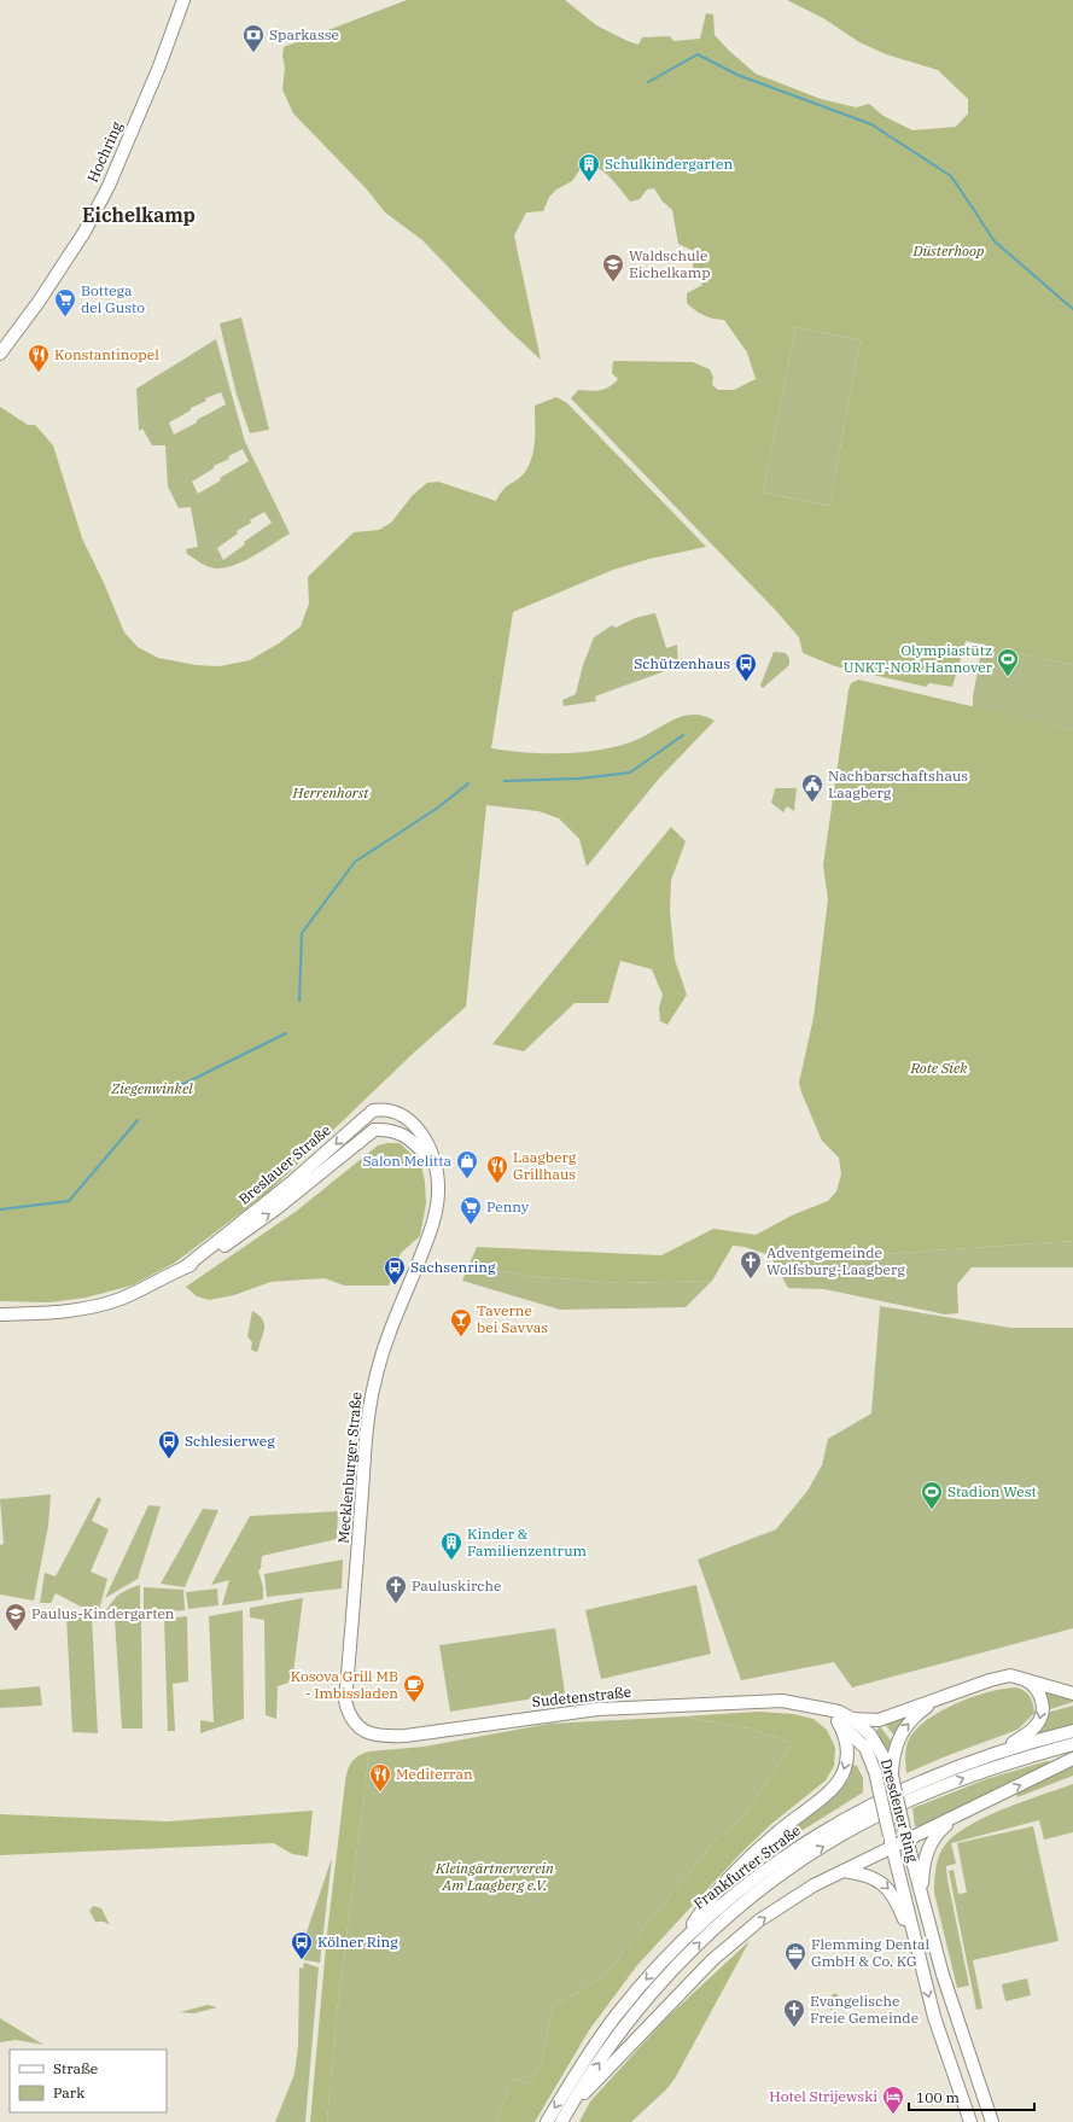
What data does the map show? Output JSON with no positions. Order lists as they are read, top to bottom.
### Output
{
  "streets": {
    "street": [
      "Hochring",
      "Breslauer Straße",
      "Mecklenburger Straße",
      "Sudetenstraße",
      "Dresdener Ring",
      "Frankfurter Straße"
    ]
  },
  "crossings": [
    ["Breslauer Straße", "Mecklenburger Straße"],
    ["Mecklenburger Straße", "Sudetenstraße"],
    ["Sudetenstraße", "Dresdener Ring"]
  ],
  "districts": ["Eichelkamp"],
  "parks": [
    "Düsterhoop",
    "Herrenhorst",
    "Rote Siek",
    "Ziegenwinkel",
    "Kleingärtnerverein Am Laagberg e.V."
  ],
  "places": {
    "bank": ["Sparkasse"],
    "building": ["Schulkindergarten", "Kinder & Familienzentrum"],
    "school or university": ["Waldschule Eichelkamp", "Paulus-Kindergarten"],
    "supermarket": ["Bottega del Gusto", "Penny"],
    "restaurant": ["Konstantinopel", "Laagberg Grillhaus", "Mediterran"],
    "sports": ["Olympiastütz UNKT-NOR Hannover", "Stadion West"],
    "bus stop": [
      "Schützenhaus",
      "Sachsenring",
      "Schlesierweg",
      "Kölner Ring"
    ],
    "public building": ["Nachbarschaftshaus Laagberg"],
    "shop": ["Salon Melitta"],
    "church": ["Adventgemeinde Wolfsburg-Laagberg", "Pauluskirche", "Evangelische Freie Gemeinde"],
    "bar": ["Taverne bei Savvas"],
    "cafe": ["Kosova Grill MB - Imbissladen"],
    "office": ["Flemming Dental GmbH & Co. KG"],
    "hotel": ["Hotel Strijewski"]
  },
  "legend": ["Straße", "Park"],
  "scale_bar": "100 m"
}
